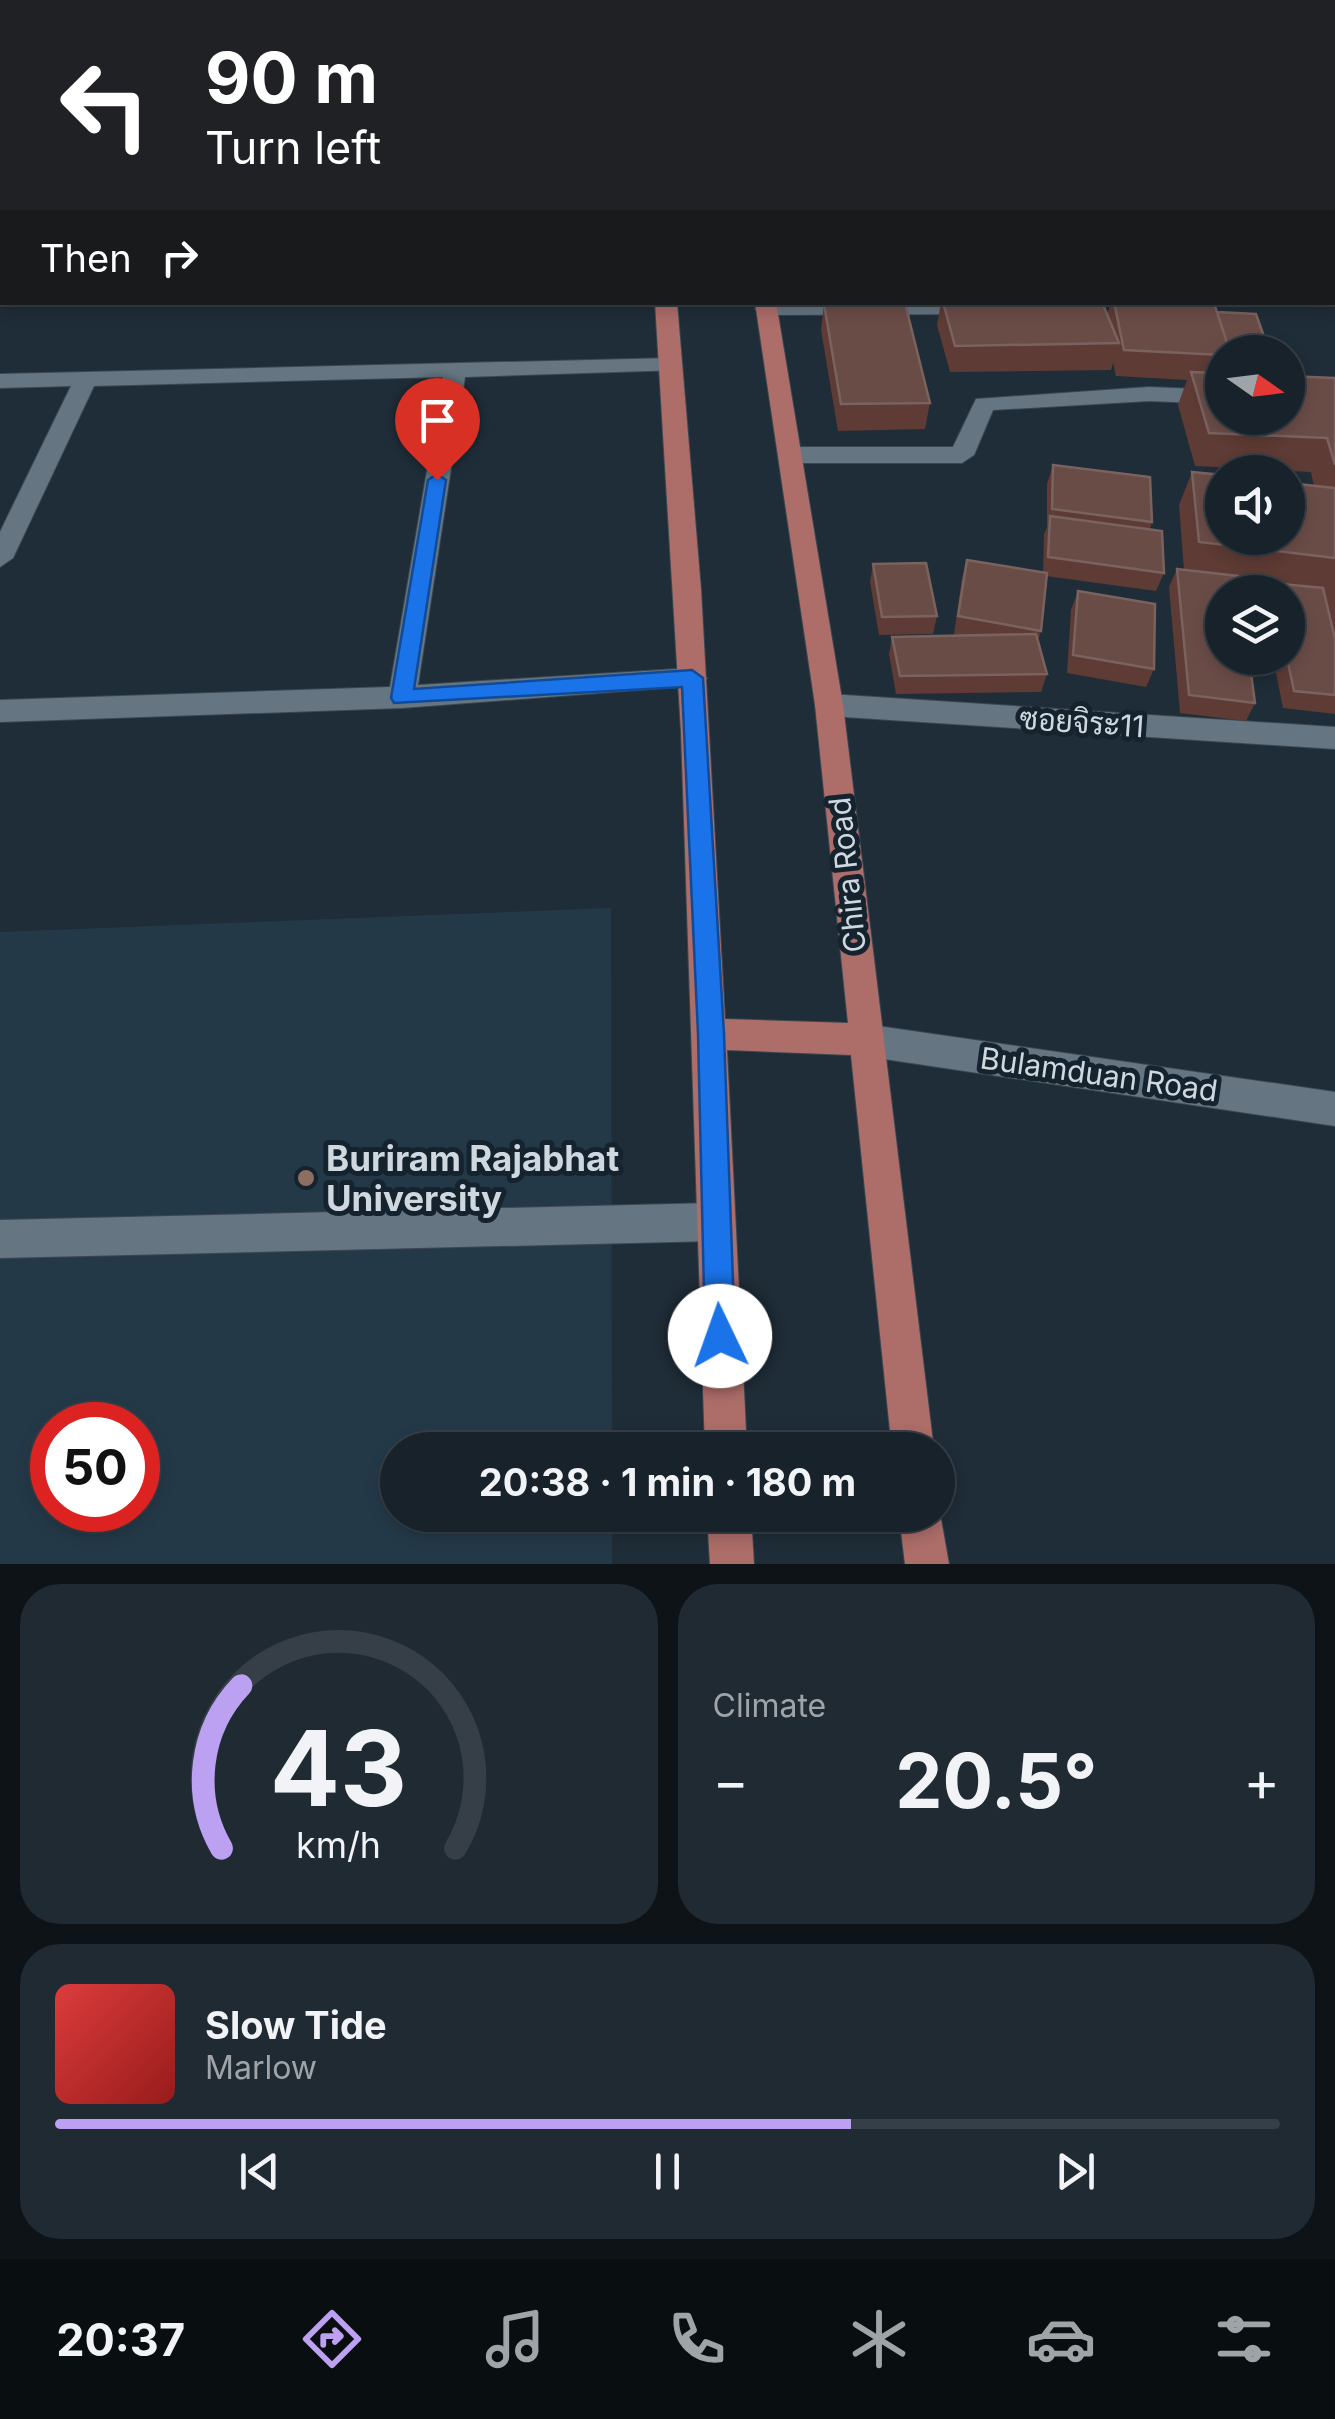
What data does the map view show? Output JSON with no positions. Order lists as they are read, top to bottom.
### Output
{
  "streets": {
    "main road": ["Chira Road"],
    "street": ["ซอยจิระ11", "Bulamduan Road"]
  },
  "crossings": [
    ["ซอยจิระ11", "Chira Road"],
    ["Chira Road", "Bulamduan Road"]
  ],
  "places": ["Buriram Rajabhat University"],
  "north": "right",
  "page": {
    "turn": ["90 m", "Turn left"],
    "then": "Then",
    "limit": "50",
    "trip": "20:38 · 1 min · 180 m",
    "tile": "Climate",
    "heat": ["−", "20.5°", "+"],
    "song": ["Slow Tide", "Marlow"],
    "tabs": "20:37",
    "gauge": ["43", "km/h"]
  }
}
